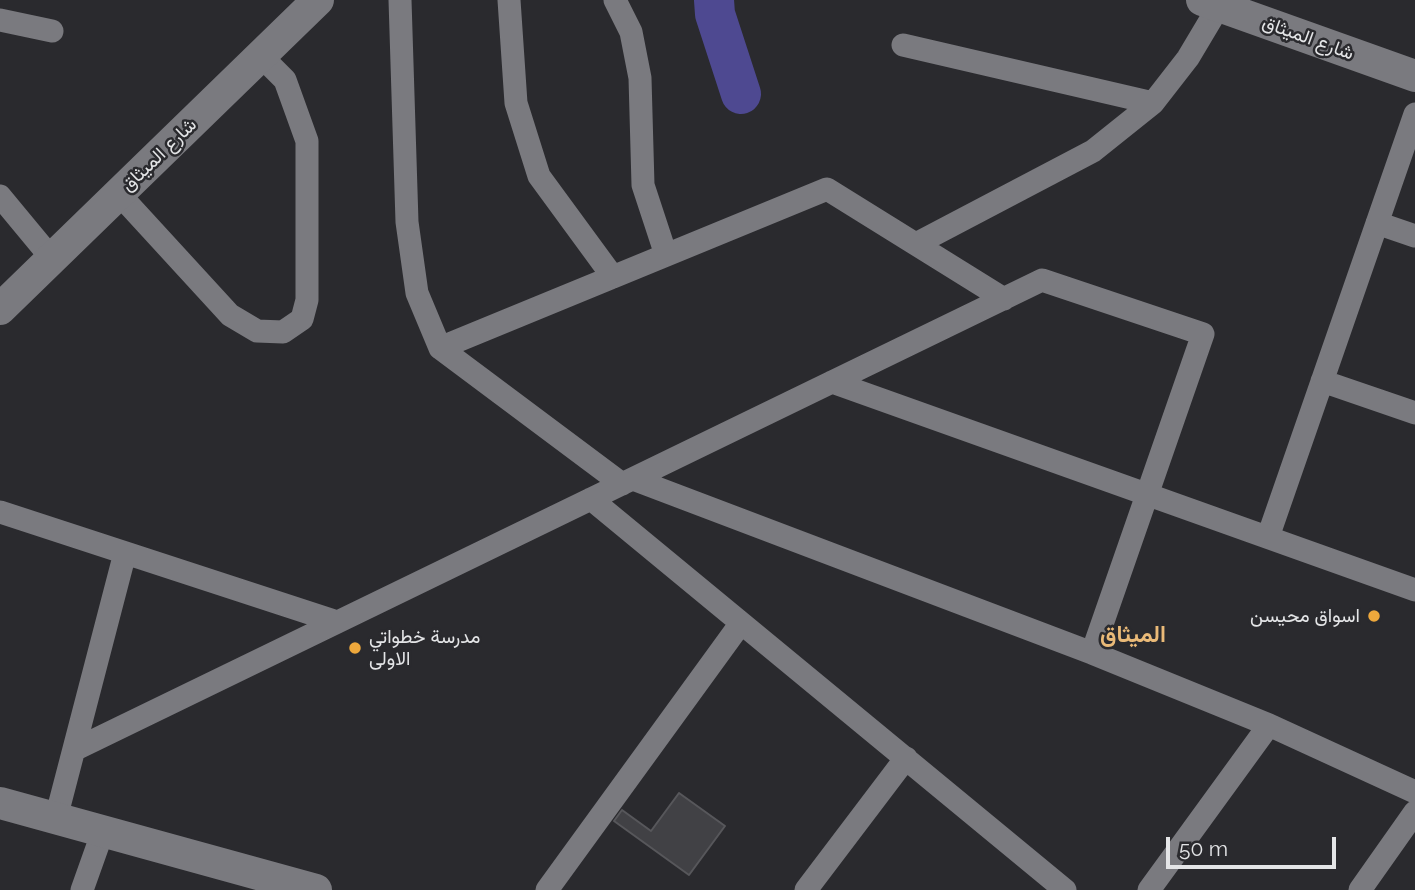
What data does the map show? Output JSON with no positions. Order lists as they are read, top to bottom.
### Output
{
  "streets": {
    "street": ["شارع الميثاق"]
  },
  "districts": ["الميثاق"],
  "places": ["اسواق محيسن", "مدرسة خطواتي الاولى"],
  "scale_bar": "50 m"
}
